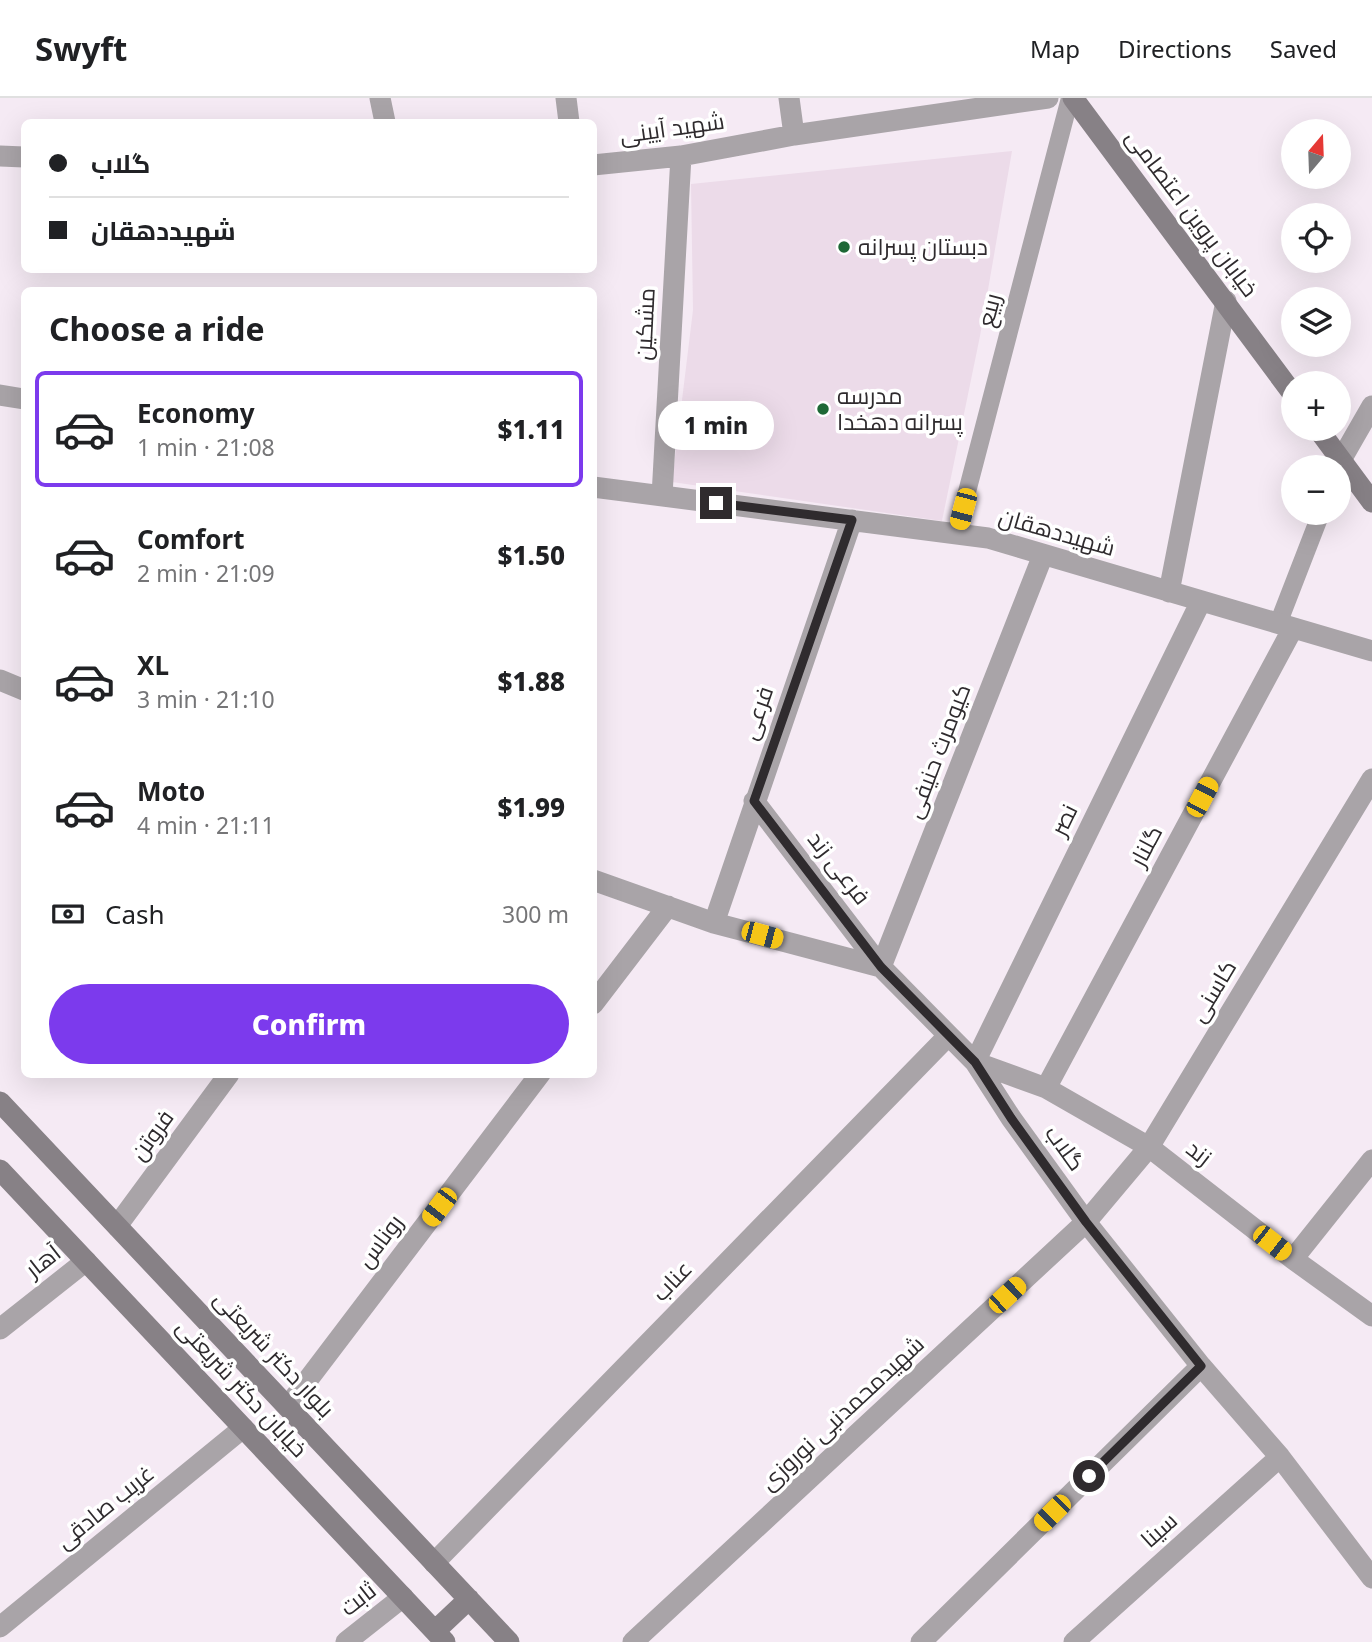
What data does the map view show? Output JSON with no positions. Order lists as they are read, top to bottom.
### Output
{
  "streets": {
    "main road": ["خیابان پروین اعتصامی", "بلوار دکتر شریعتی", "خیابان دکتر شریعتی"],
    "street": [
      "شهید آیینی",
      "مشکین",
      "شهیددهقان",
      "فرعی",
      "کیومرث حنیفی",
      "نصر",
      "گلنار",
      "فرعی زند",
      "کاسنی",
      "فروتن",
      "گلاب",
      "زند",
      "روناس",
      "آهار",
      "عناب",
      "شهیدمحمدنبی نوروزی",
      "غریب صادقی",
      "سینا",
      "ثابت"
    ],
    "lane": ["ربیع"]
  },
  "crossings": [
    ["شهید آیینی", "مشکین"],
    ["خیابان پروین اعتصامی", "ربیع"],
    ["ربیع", "شهیددهقان"],
    ["مشکین", "شهیددهقان"],
    ["شهیددهقان", "فرعی"],
    ["شهیددهقان", "کیومرث حنیفی"],
    ["شهیددهقان", "نصر"],
    ["شهیددهقان", "گلنار"],
    ["فرعی", "فرعی زند"],
    ["کیومرث حنیفی", "فرعی زند"],
    ["کیومرث حنیفی", "گلاب"],
    ["نصر", "گلاب"],
    ["نصر", "زند"],
    ["گلنار", "زند"],
    ["فرعی زند", "گلاب"],
    ["کاسنی", "گلاب"],
    ["کاسنی", "زند"],
    ["کاسنی", "شهیدمحمدنبی نوروزی"],
    ["فروتن", "بلوار دکتر شریعتی"],
    ["گلاب", "زند"],
    ["گلاب", "عناب"],
    ["گلاب", "شهیدمحمدنبی نوروزی"],
    ["گلاب", "سینا"],
    ["روناس", "بلوار دکتر شریعتی"],
    ["آهار", "خیابان دکتر شریعتی"],
    ["عناب", "بلوار دکتر شریعتی"],
    ["خیابان دکتر شریعتی", "غریب صادقی"],
    ["خیابان دکتر شریعتی", "ثابت"]
  ],
  "places": ["دبستان پسرانه", "مدرسه پسرانه دهخدا"],
  "north": "top",
  "page": {
    "header": "Swyft",
    "nav": ["Map", "Directions", "Saved"],
    "map_buttons": ["+", "−"],
    "banner": ["گلاب", "شهیددهقان"],
    "heading": "Choose a ride",
    "list": [
      {
        "name": "Economy",
        "note": "1 min · 21:08",
        "value": "$1.11"
      },
      {
        "name": "Comfort",
        "note": "2 min · 21:09",
        "value": "$1.50"
      },
      {
        "name": "XL",
        "note": "3 min · 21:10",
        "value": "$1.88"
      },
      {
        "name": "Moto",
        "note": "4 min · 21:11",
        "value": "$1.99"
      }
    ],
    "bubble": "1 min",
    "pay": ["Cash", "300 m"],
    "buttons": "Confirm"
  }
}
